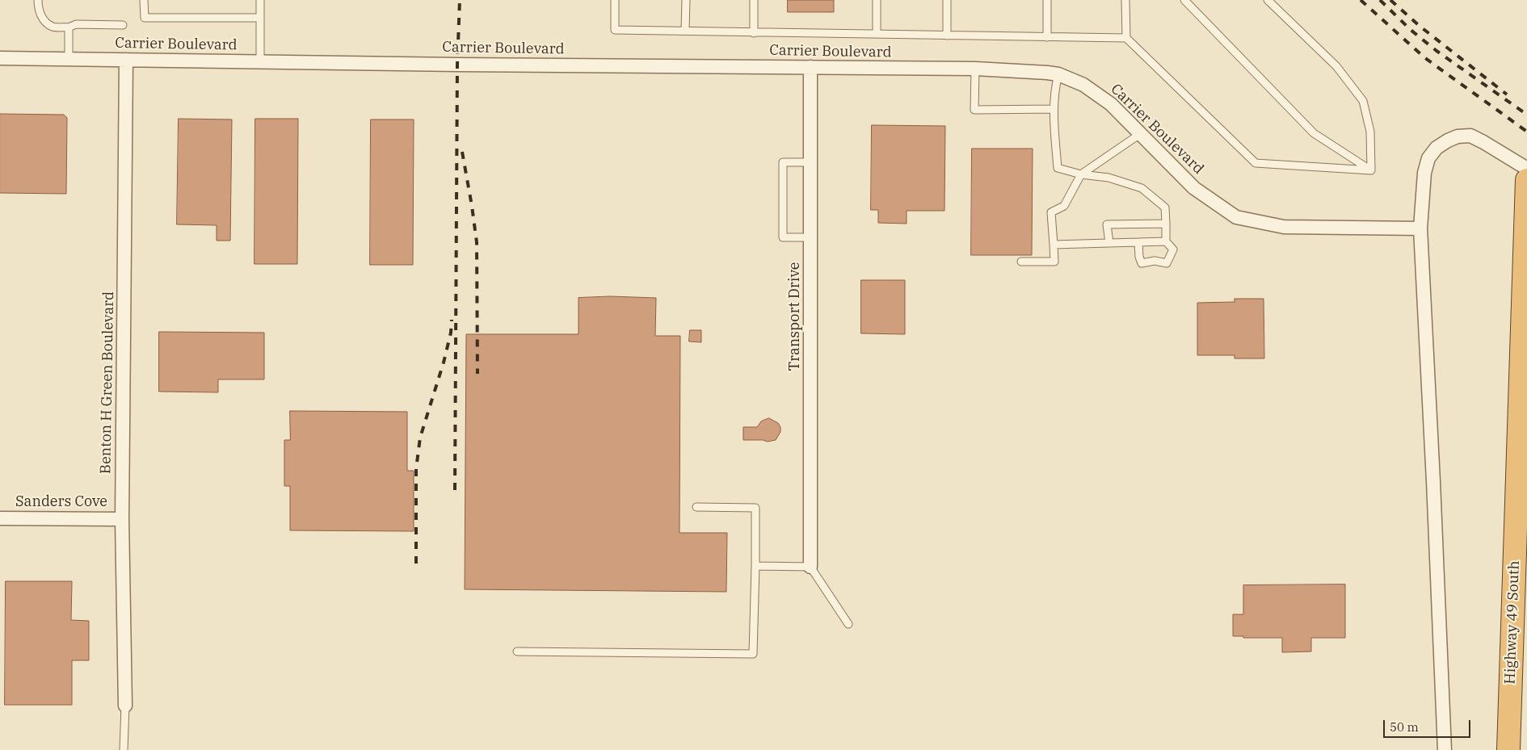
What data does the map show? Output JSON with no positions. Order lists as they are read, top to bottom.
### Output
{
  "streets": {
    "highway": ["Highway 49 South"],
    "street": [
      "Carrier Boulevard",
      "Transport Drive",
      "Benton H Green Boulevard",
      "Sanders Cove"
    ]
  },
  "crossings": [
    ["Carrier Boulevard", "Transport Drive"],
    ["Carrier Boulevard", "Benton H Green Boulevard"],
    ["Benton H Green Boulevard", "Sanders Cove"]
  ],
  "scale_bar": "50 m"
}
